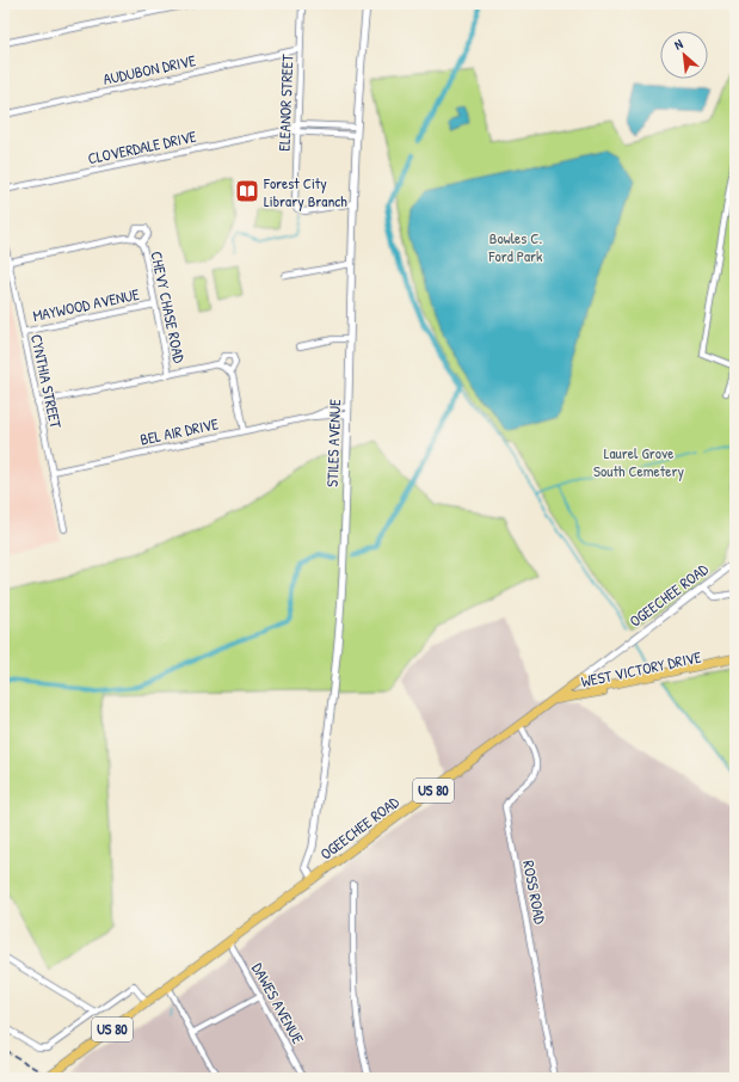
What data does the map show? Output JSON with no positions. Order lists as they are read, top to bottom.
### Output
{
  "streets": {
    "main road": ["OGEECHEE ROAD", "WEST VICTORY DRIVE", "US 80"],
    "street": [
      "AUDUBON DRIVE",
      "ELEANOR STREET",
      "CLOVERDALE DRIVE",
      "MAYWOOD AVENUE",
      "CHEVY CHASE ROAD",
      "CYNTHIA STREET",
      "BEL AIR DRIVE",
      "STILES AVENUE",
      "ROSS ROAD",
      "DAWES AVENUE"
    ]
  },
  "crossings": [
    ["AUDUBON DRIVE", "ELEANOR STREET"],
    ["ELEANOR STREET", "CLOVERDALE DRIVE"],
    ["ELEANOR STREET", "STILES AVENUE"],
    ["CLOVERDALE DRIVE", "STILES AVENUE"],
    ["MAYWOOD AVENUE", "CHEVY CHASE ROAD"],
    ["MAYWOOD AVENUE", "CYNTHIA STREET"],
    ["CHEVY CHASE ROAD", "CYNTHIA STREET"],
    ["CYNTHIA STREET", "BEL AIR DRIVE"],
    ["BEL AIR DRIVE", "STILES AVENUE"],
    ["STILES AVENUE", "OGEECHEE ROAD"],
    ["OGEECHEE ROAD", "WEST VICTORY DRIVE"],
    ["OGEECHEE ROAD", "ROSS ROAD"],
    ["OGEECHEE ROAD", "DAWES AVENUE"]
  ],
  "parks": ["Bowles C. Ford Park", "Laurel Grove South Cemetery"],
  "places": {
    "library": ["Forest City Library Branch"]
  },
  "north": "top left"
}
